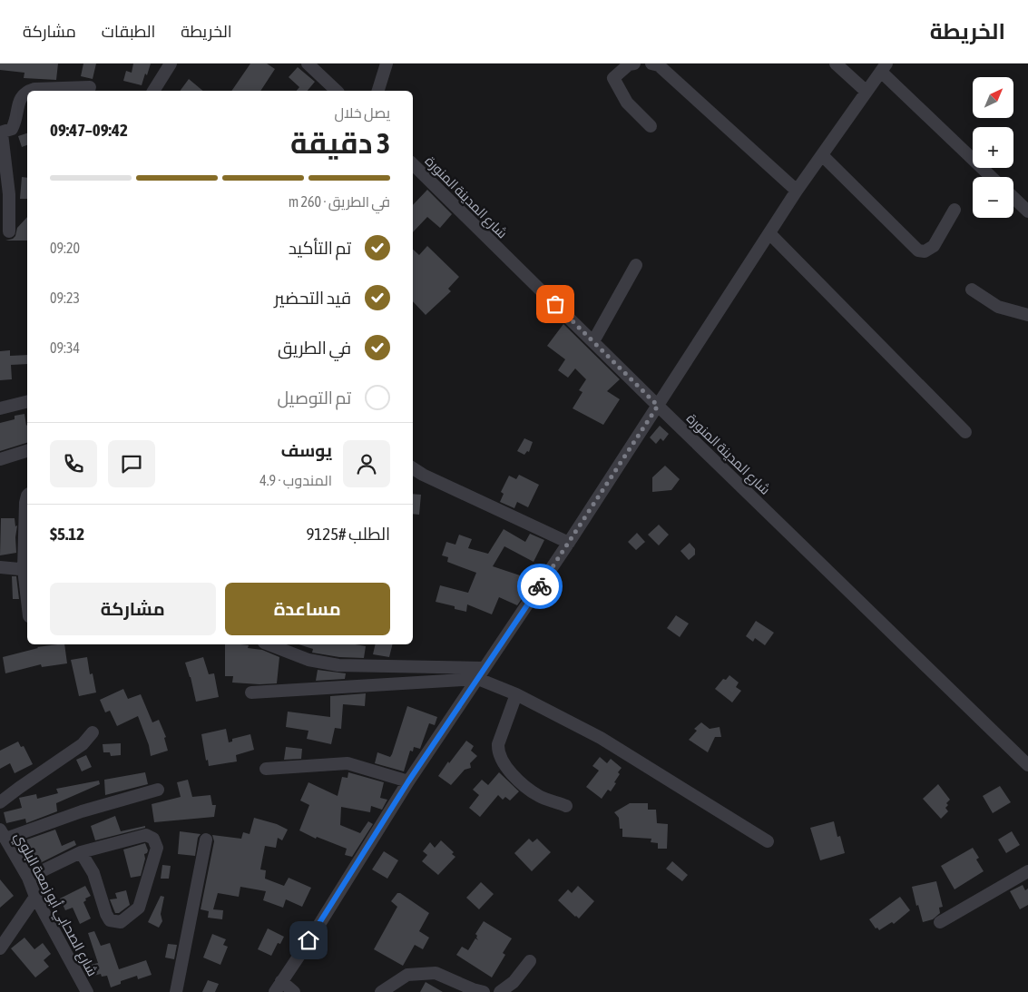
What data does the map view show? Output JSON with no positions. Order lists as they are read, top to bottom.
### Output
{
  "streets": {
    "street": ["شارع المدينة المنورة", "شارع الصحابي أبو زمعة البلوي"]
  },
  "north": "top right",
  "page": {
    "header": "الخريطة",
    "nav": ["الخريطة", "الطبقات", "مشاركة"],
    "map_buttons": ["+", "−"],
    "heading": ["3 دقيقة", "يصل خلال", "09:42–09:47"],
    "panel": [
      "يوسف",
      "المندوب · 4.9",
      "الطلب #9125",
      "$5.12"
    ],
    "bar": "في الطريق · 260 m",
    "list": [
      ["تم التأكيد", "09:20"],
      ["قيد التحضير", "09:23"],
      ["في الطريق", "09:34"],
      "تم التوصيل"
    ],
    "buttons": ["مساعدة", "مشاركة"]
  }
}
